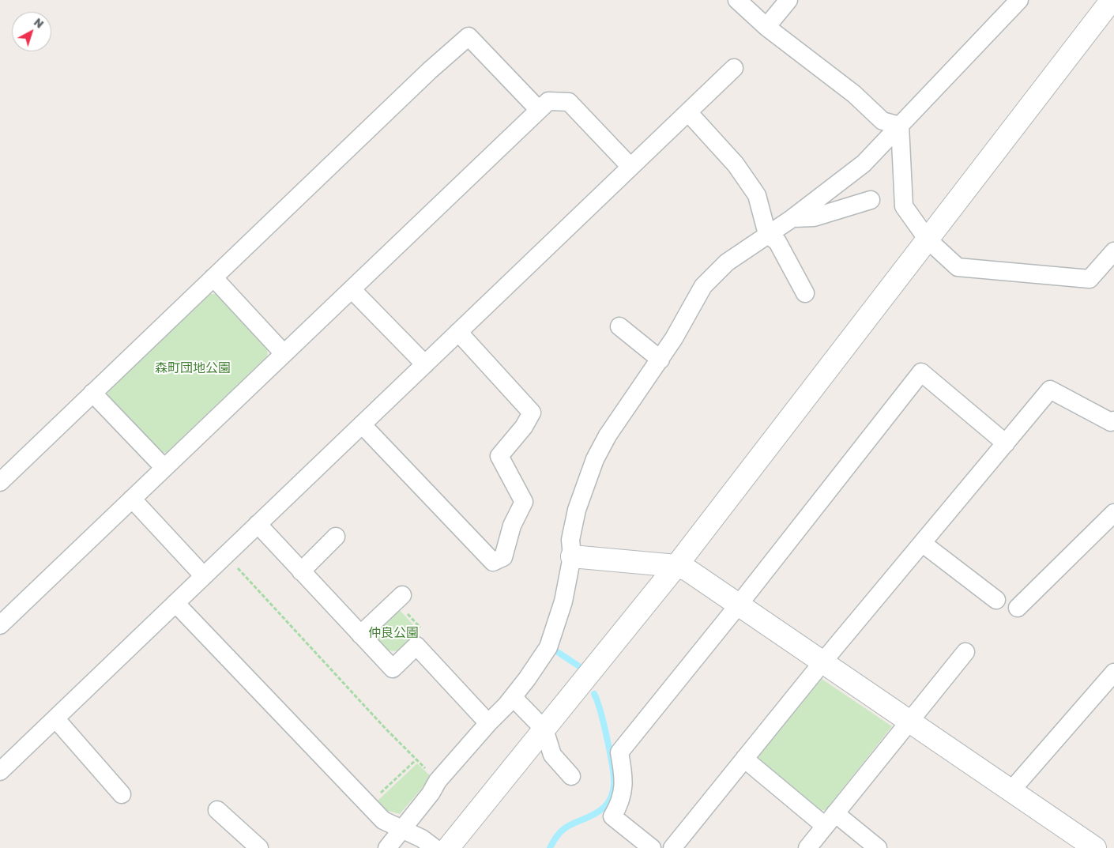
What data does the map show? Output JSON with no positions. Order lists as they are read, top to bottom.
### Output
{
  "parks": ["森町団地公園", "仲良公園"],
  "north": "top right"
}
